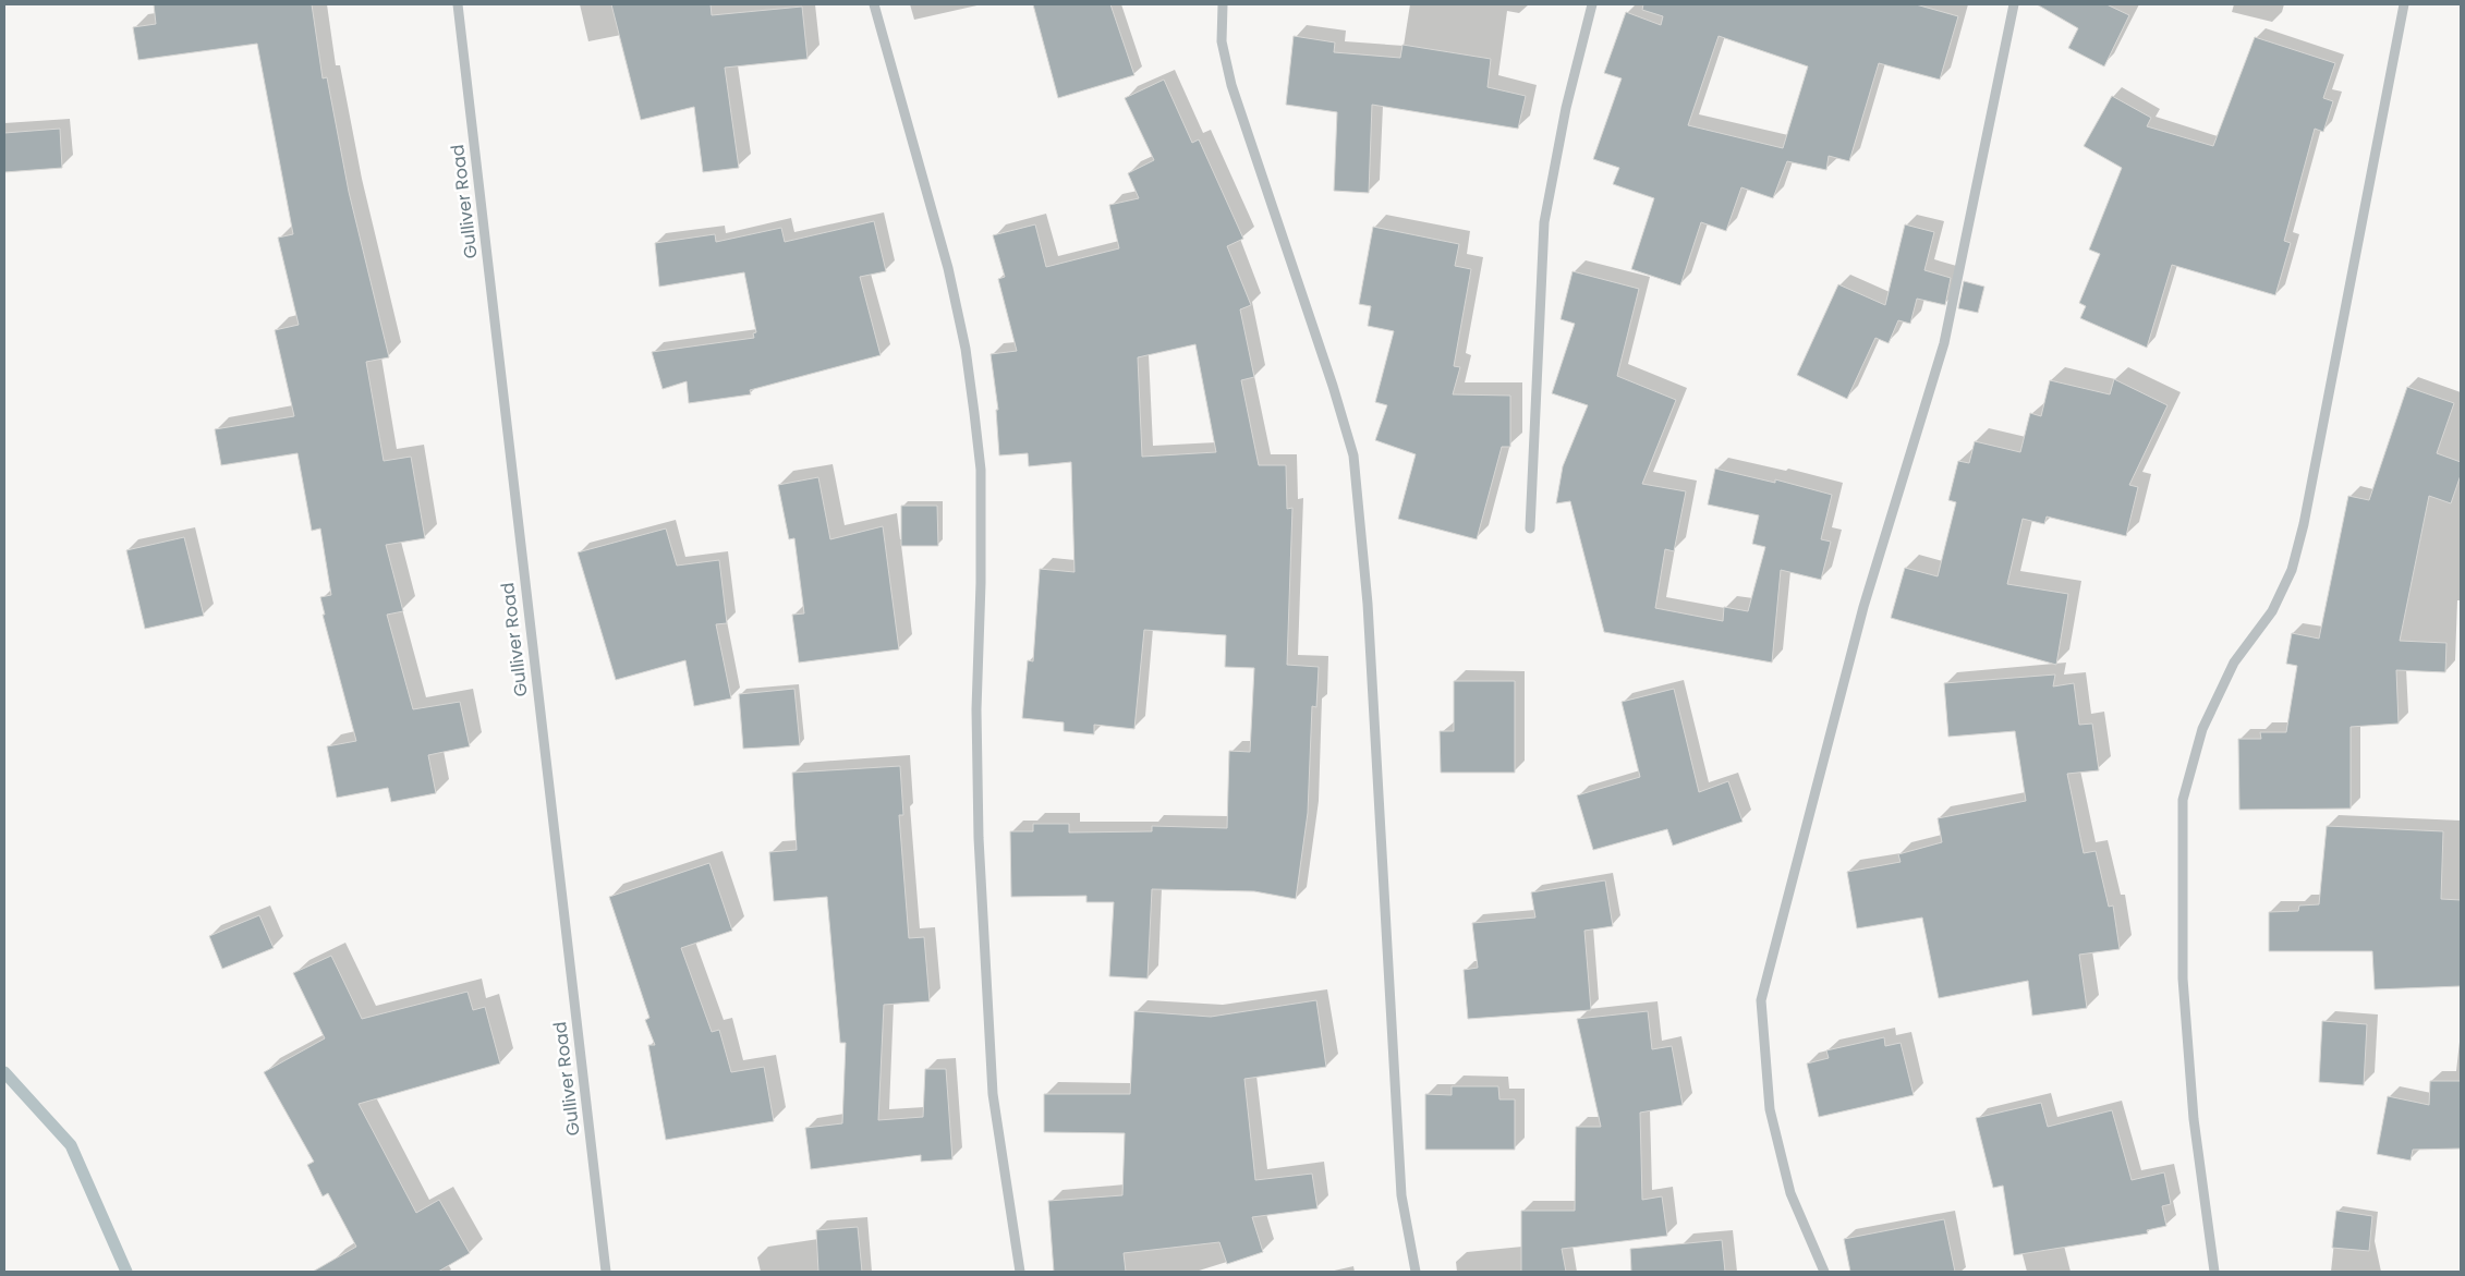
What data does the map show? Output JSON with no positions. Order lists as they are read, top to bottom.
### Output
{
  "streets": {
    "street": ["Gulliver Road"]
  }
}
